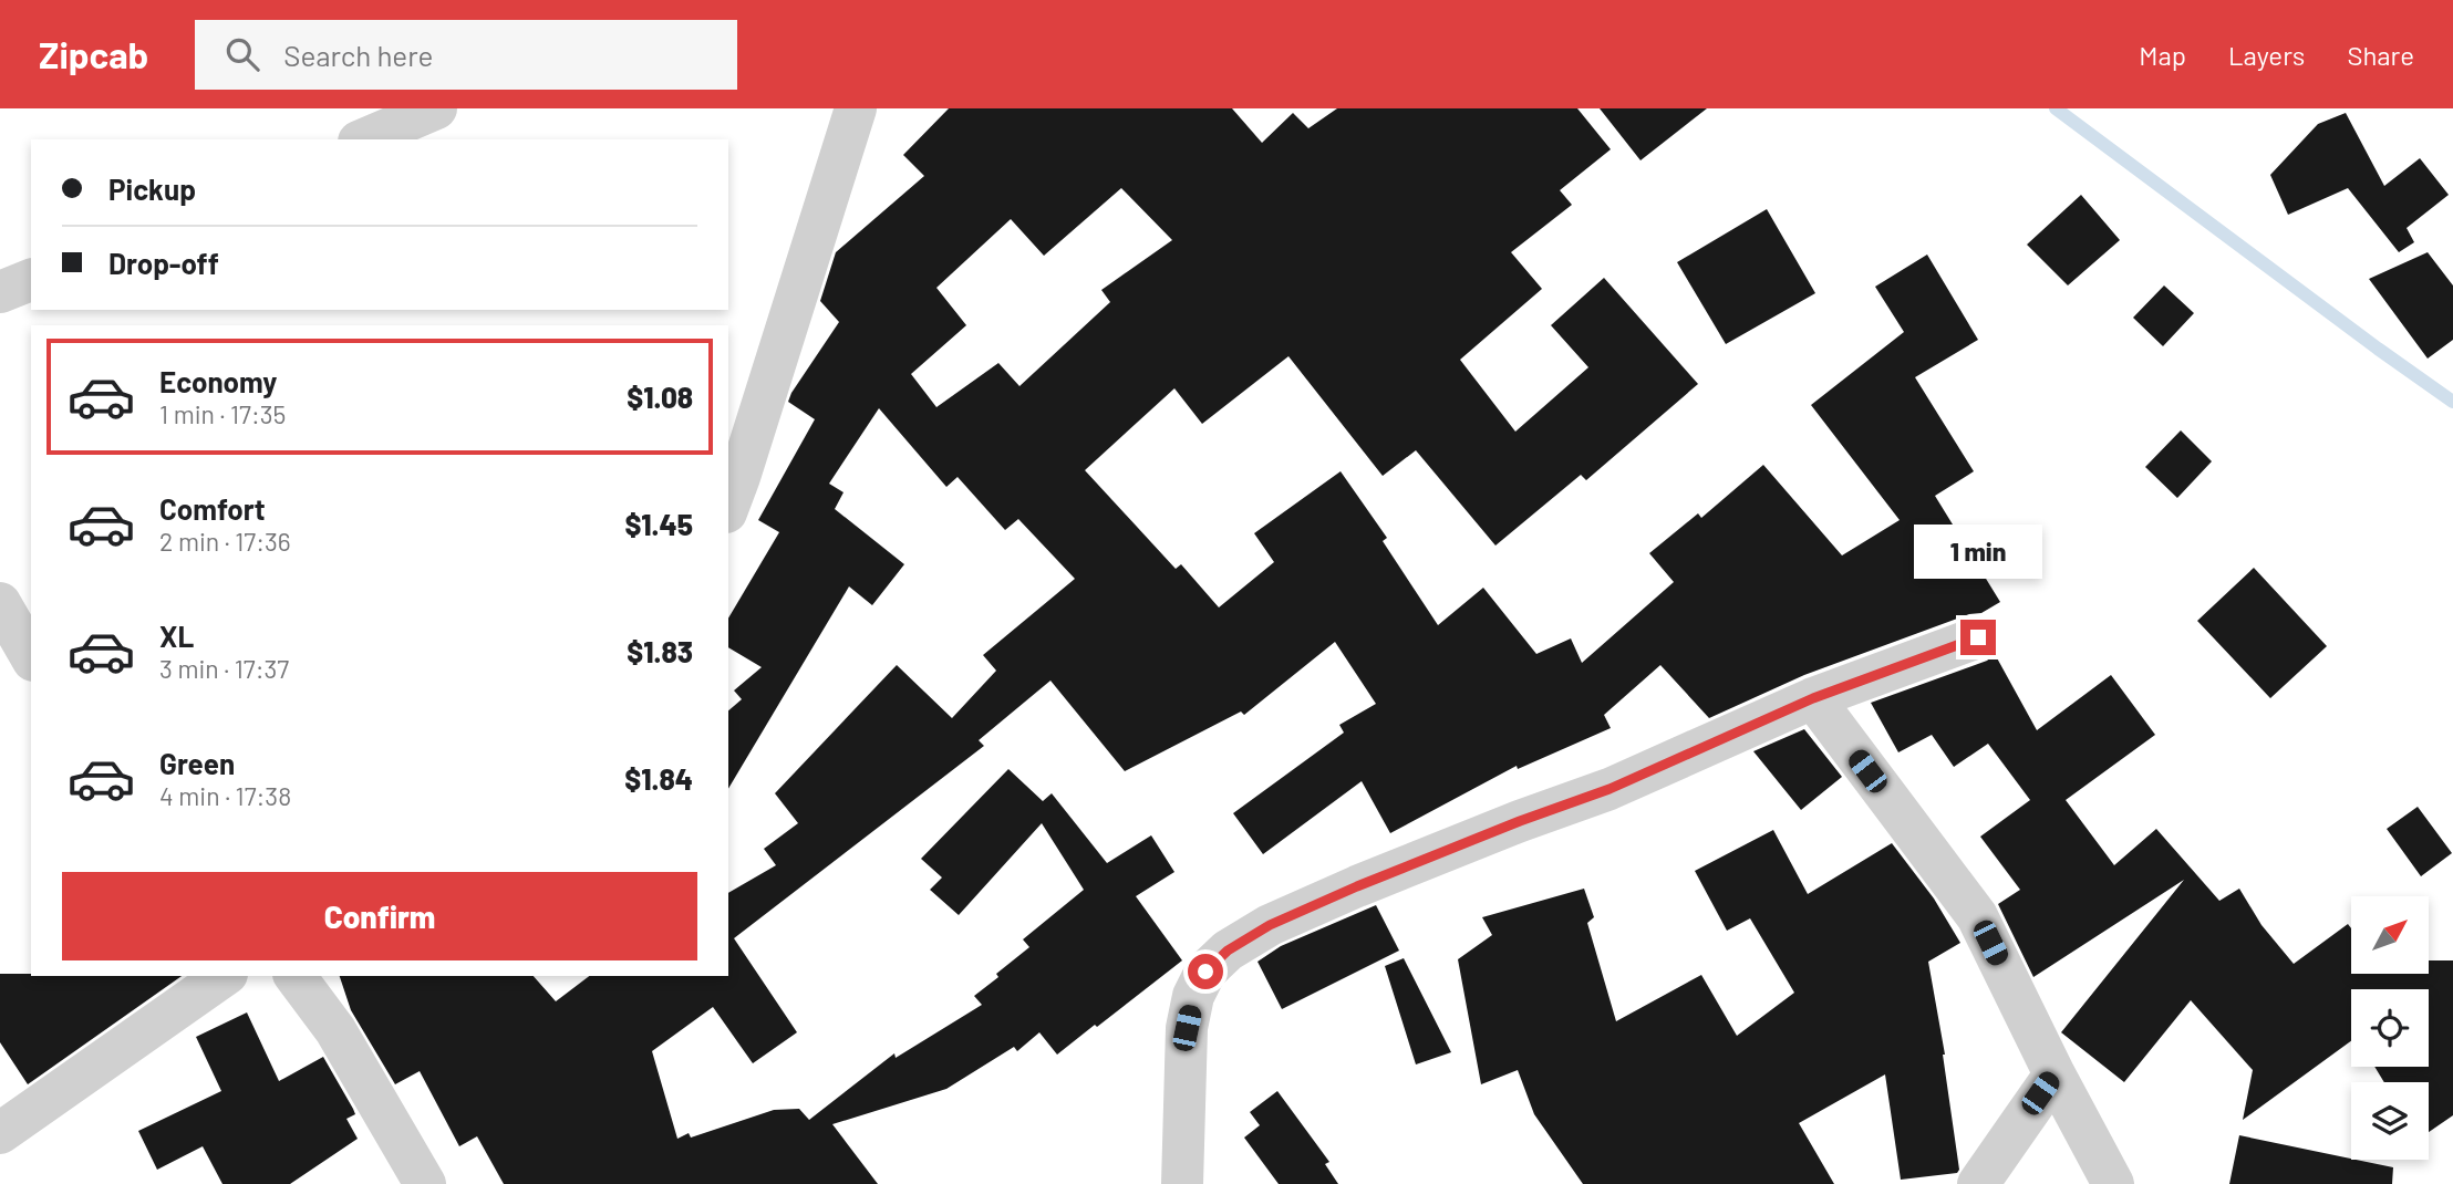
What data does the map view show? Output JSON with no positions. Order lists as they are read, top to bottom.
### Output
{
  "north": "top right",
  "page": {
    "header": "Zipcab",
    "search": "Search here",
    "nav": ["Map", "Layers", "Share"],
    "banner": ["Pickup", "Drop-off"],
    "list": [
      {
        "name": "Economy",
        "note": "1 min · 17:35",
        "value": "$1.08"
      },
      {
        "name": "Comfort",
        "note": "2 min · 17:36",
        "value": "$1.45"
      },
      {
        "name": "XL",
        "note": "3 min · 17:37",
        "value": "$1.83"
      },
      {
        "name": "Green",
        "note": "4 min · 17:38",
        "value": "$1.84"
      }
    ],
    "bubble": "1 min",
    "buttons": "Confirm"
  }
}
